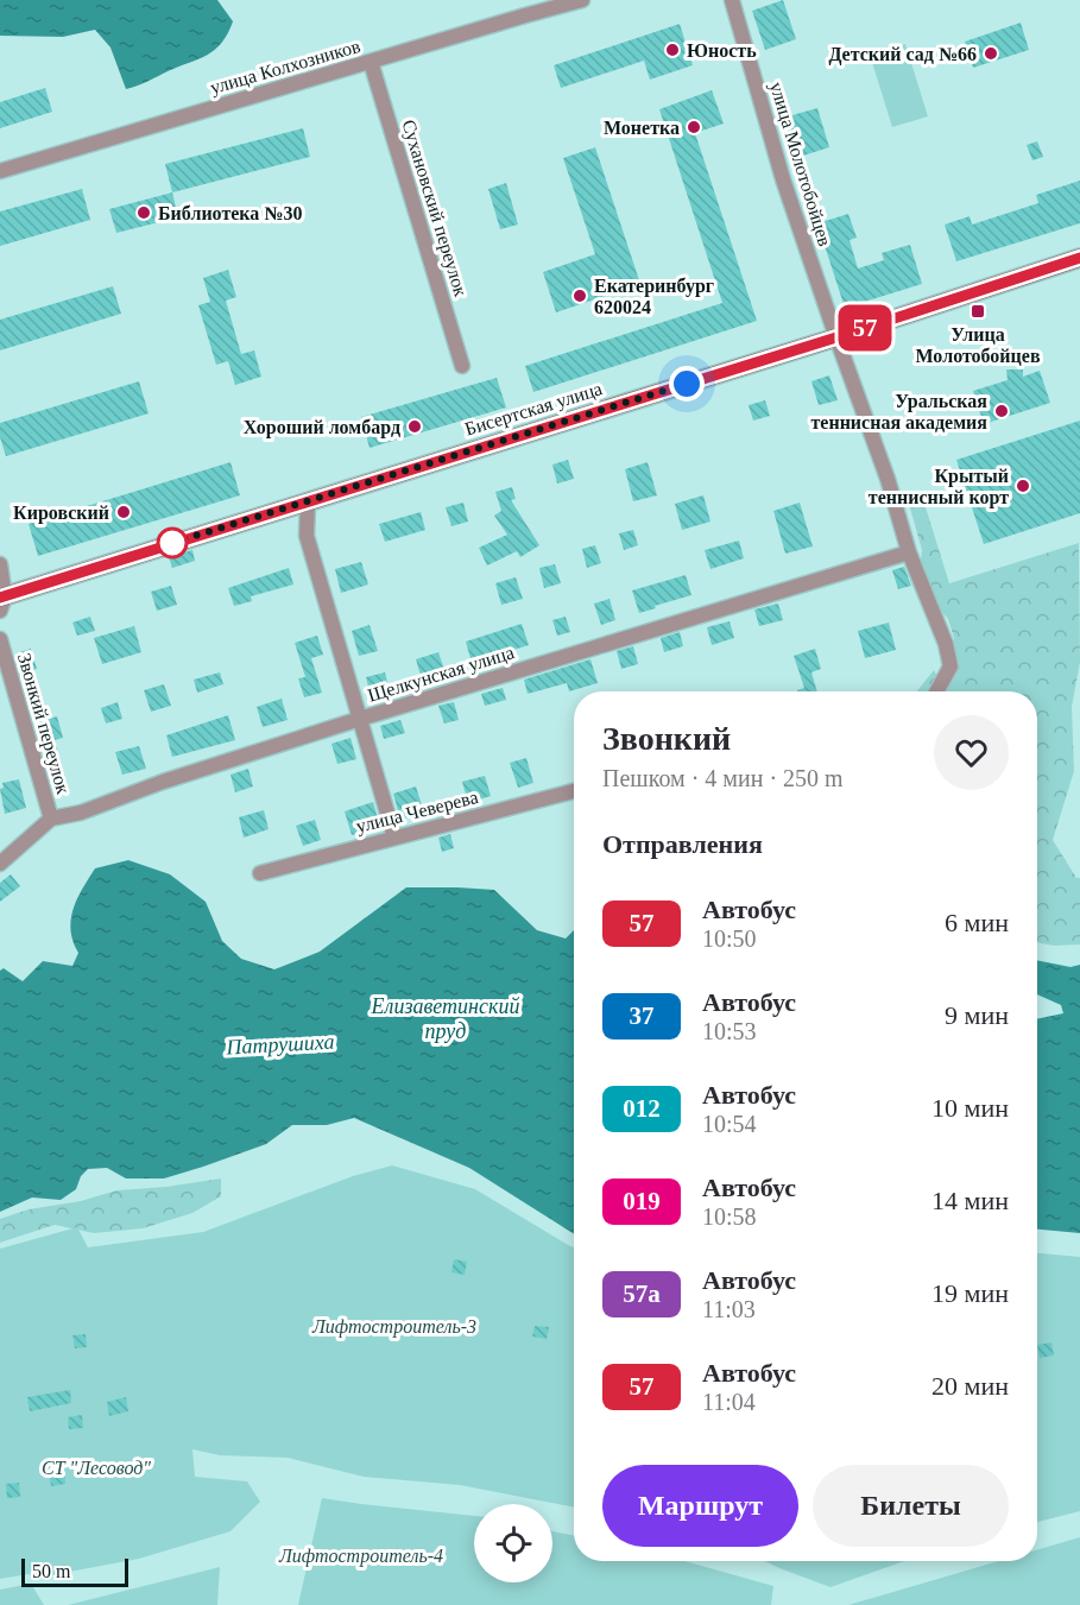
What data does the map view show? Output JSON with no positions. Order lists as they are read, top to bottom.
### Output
{
  "streets": {
    "main road": ["Бисертская улица"],
    "street": [
      "улица Колхозников",
      "улица Молотобойцев",
      "Сухановский переулок",
      "Щелкунская улица",
      "Звонкий переулок",
      "улица Чеверева"
    ]
  },
  "crossings": [
    ["улица Колхозников", "Сухановский переулок"],
    ["улица Молотобойцев", "Бисертская улица"],
    ["улица Молотобойцев", "Щелкунская улица"],
    ["Щелкунская улица", "Звонкий переулок"]
  ],
  "water": ["Елизаветинский пруд", "Патрушиха"],
  "parks": ["Лифтостроитель-3", "СТ \"Лесовод\"", "Лифтостроитель-4"],
  "places": {
    "other": [
      "Юность",
      "Детский сад №66",
      "Монетка",
      "Библиотека №30",
      "Екатеринбург 620024",
      "Уральская теннисная академия",
      "Хороший ломбард",
      "Крытый теннисный корт",
      "Кировский"
    ],
    "transit": ["Улица Молотобойцев"]
  },
  "lines": ["bus line 57"],
  "scale_bar": "50 m",
  "page": {
    "on_map": "57",
    "heading": [
      ["Звонкий", "Пешком · 4 мин · 250 m"],
      "Отправления"
    ],
    "list": [
      {
        "mark": "57",
        "name": "Автобус",
        "note": "10:50",
        "value": "6 мин"
      },
      {
        "mark": "37",
        "name": "Автобус",
        "note": "10:53",
        "value": "9 мин"
      },
      {
        "mark": "012",
        "name": "Автобус",
        "note": "10:54",
        "value": "10 мин"
      },
      {
        "mark": "019",
        "name": "Автобус",
        "note": "10:58",
        "value": "14 мин"
      },
      {
        "mark": "57а",
        "name": "Автобус",
        "note": "11:03",
        "value": "19 мин"
      },
      {
        "mark": "57",
        "name": "Автобус",
        "note": "11:04",
        "value": "20 мин"
      }
    ],
    "buttons": ["Маршрут", "Билеты"],
    "scale": "50 m"
  }
}
